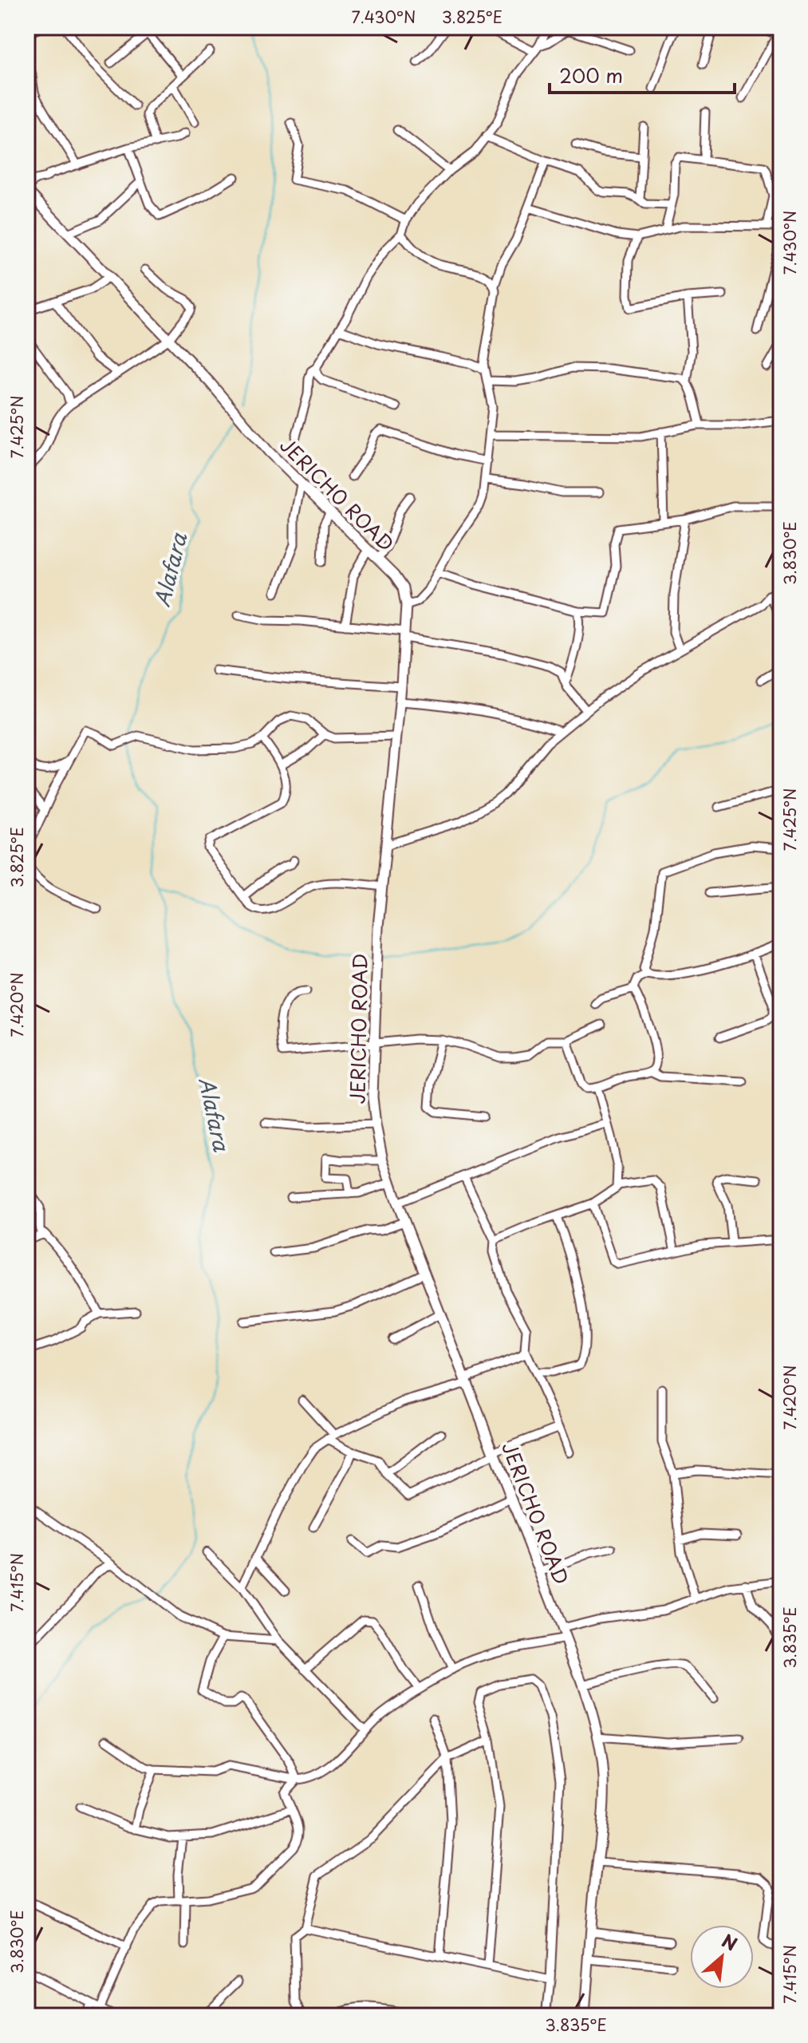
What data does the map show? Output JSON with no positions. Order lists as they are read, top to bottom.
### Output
{
  "streets": {
    "street": ["JERICHO ROAD"]
  },
  "water": ["Alafara"],
  "scale_bar": "200 m",
  "north": "top right",
  "coordinates": [
    "7.430°N",
    "3.825°E",
    "7.425°N",
    "3.830°E",
    "7.420°N",
    "7.415°N",
    "3.835°E"
  ]
}
